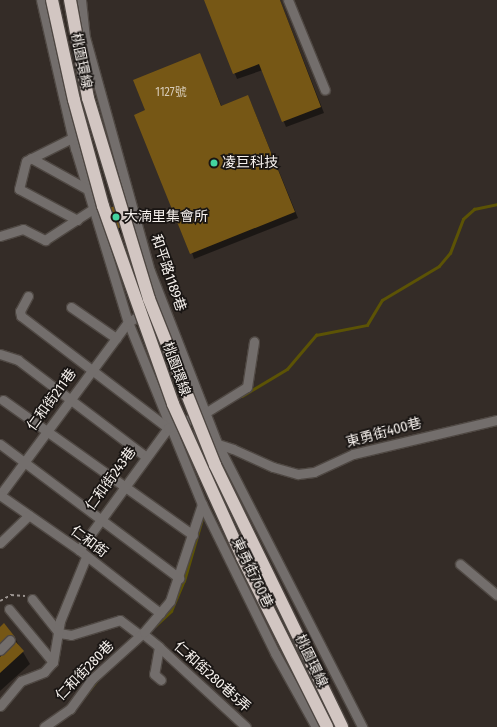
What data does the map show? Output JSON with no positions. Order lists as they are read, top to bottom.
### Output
{
  "streets": {
    "highway": ["桃園環線"],
    "street": [
      "和平路1189巷",
      "仁和街211巷",
      "東勇街400巷",
      "仁和街243巷",
      "仁和街",
      "東勇街760巷",
      "仁和街280巷",
      "仁和街280巷5弄"
    ]
  },
  "crossings": [
    ["和平路1189巷", "東勇街400巷"],
    ["仁和街211巷", "仁和街"],
    ["東勇街400巷", "仁和街243巷"],
    ["東勇街400巷", "東勇街760巷"],
    ["仁和街243巷", "仁和街"],
    ["仁和街243巷", "東勇街760巷"],
    ["仁和街", "仁和街280巷"],
    ["東勇街760巷", "仁和街280巷"],
    ["仁和街280巷", "仁和街280巷5弄"]
  ],
  "places": ["凌巨科技", "大湳里集會所"],
  "house_numbers": ["1127號"]
}
